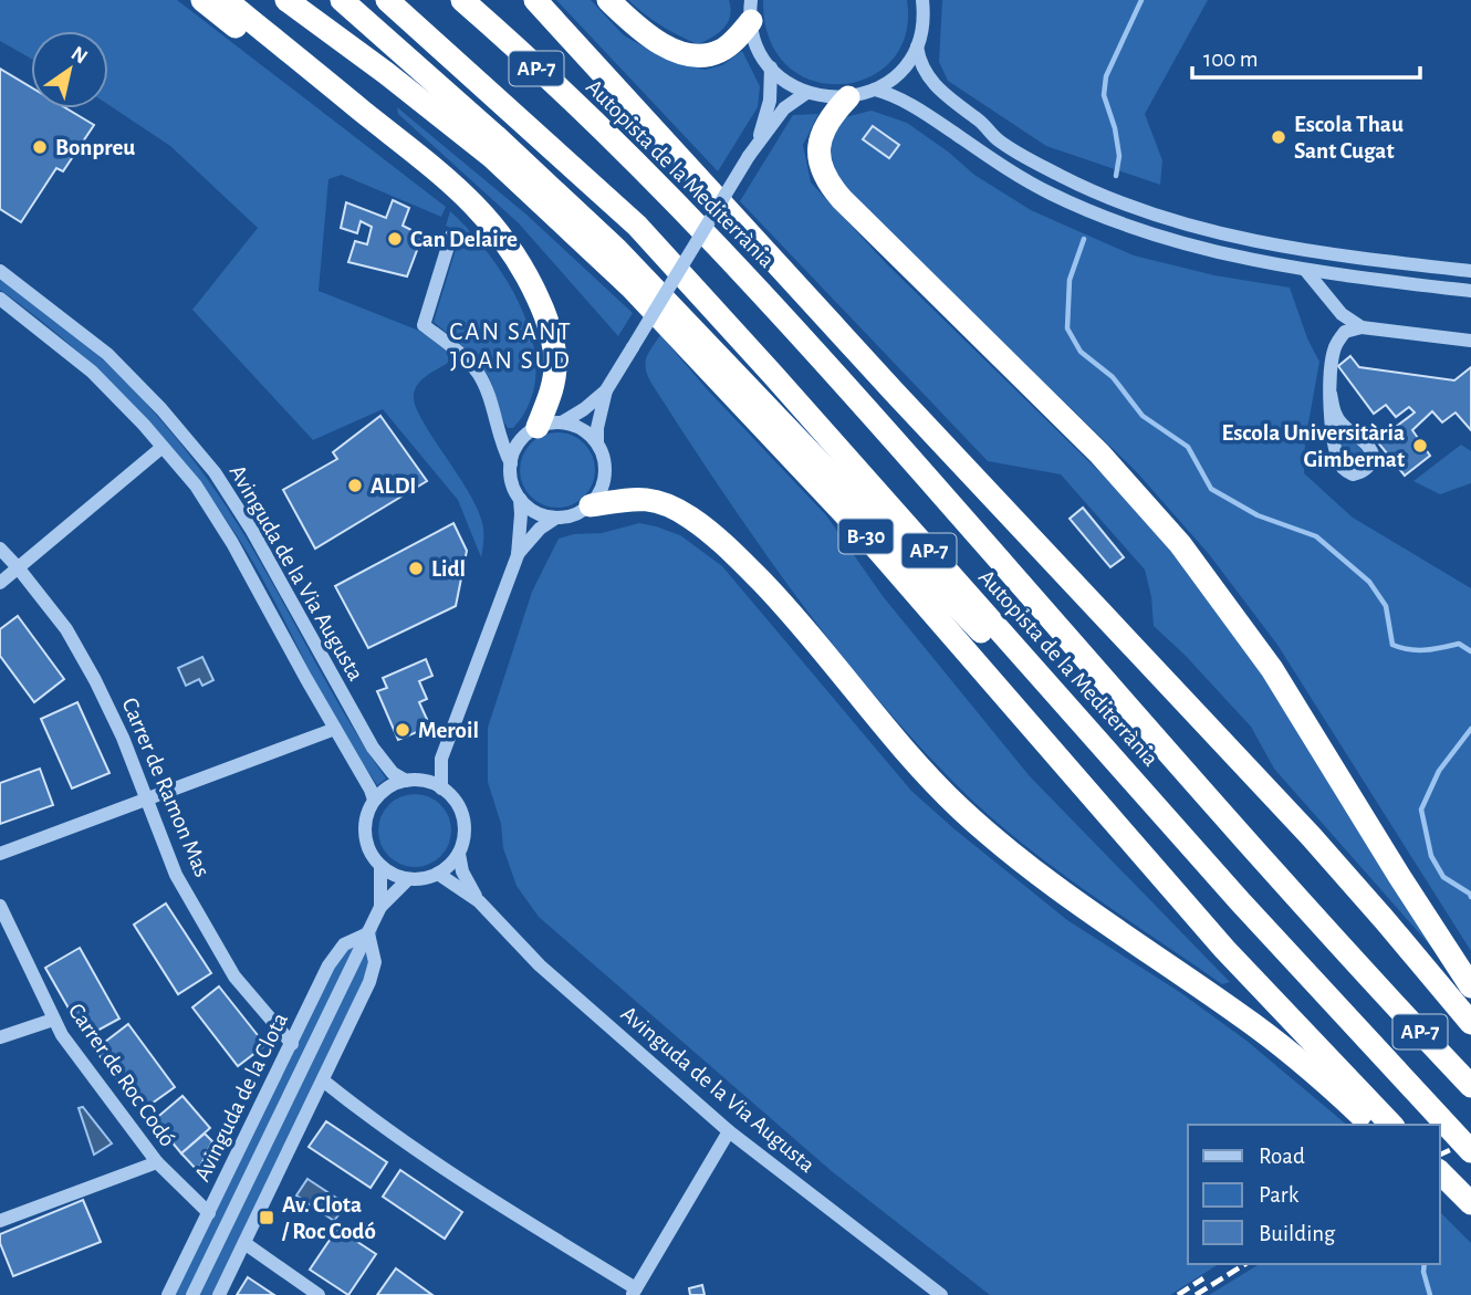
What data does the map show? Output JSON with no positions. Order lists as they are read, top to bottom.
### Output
{
  "streets": {
    "highway": ["AP-7", "Autopista de la Mediterrània", "B-30"],
    "street": [
      "Avinguda de la Via Augusta",
      "Carrer de Ramon Mas",
      "Carrer de Roc Codó",
      "Avinguda de la Clota"
    ]
  },
  "crossings": [
    ["Avinguda de la Via Augusta", "Avinguda de la Clota"],
    ["Carrer de Ramon Mas", "Avinguda de la Clota"],
    ["Carrer de Roc Codó", "Avinguda de la Clota"]
  ],
  "districts": ["CAN SANT JOAN SUD"],
  "places": {
    "other": [
      "Escola Thau Sant Cugat",
      "Bonpreu",
      "Can Delaire",
      "Escola Universitària Gimbernat",
      "ALDI",
      "Lidl",
      "Meroil"
    ],
    "transit": ["Av. Clota / Roc Codó"]
  },
  "legend": ["Road", "Park", "Building"],
  "scale_bar": "100 m",
  "north": "top right"
}
